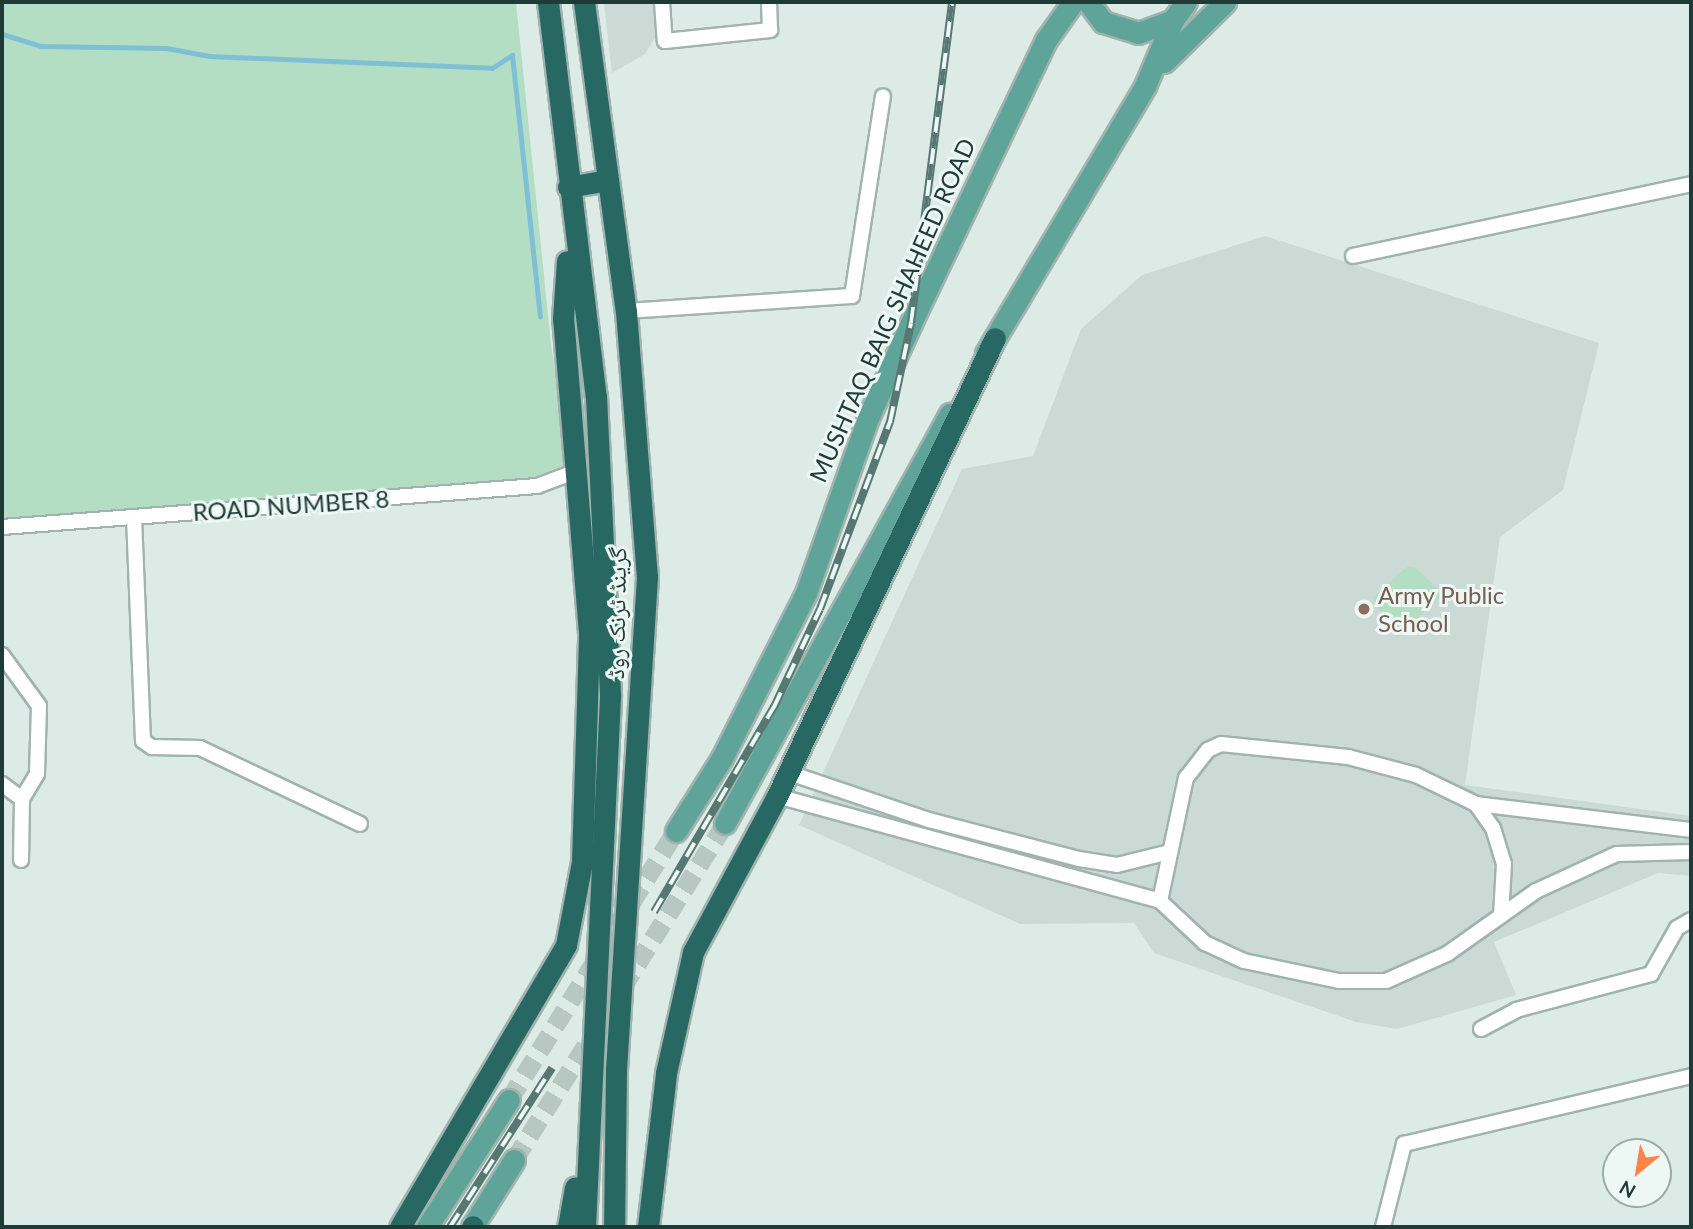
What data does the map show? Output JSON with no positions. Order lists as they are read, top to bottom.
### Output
{
  "streets": {
    "highway": ["گرینڈ ٹرنک روڈ"],
    "main road": ["MUSHTAQ BAIG SHAHEED ROAD"],
    "street": ["ROAD NUMBER 8"]
  },
  "places": ["Army Public School"],
  "north": "bottom left"
}
